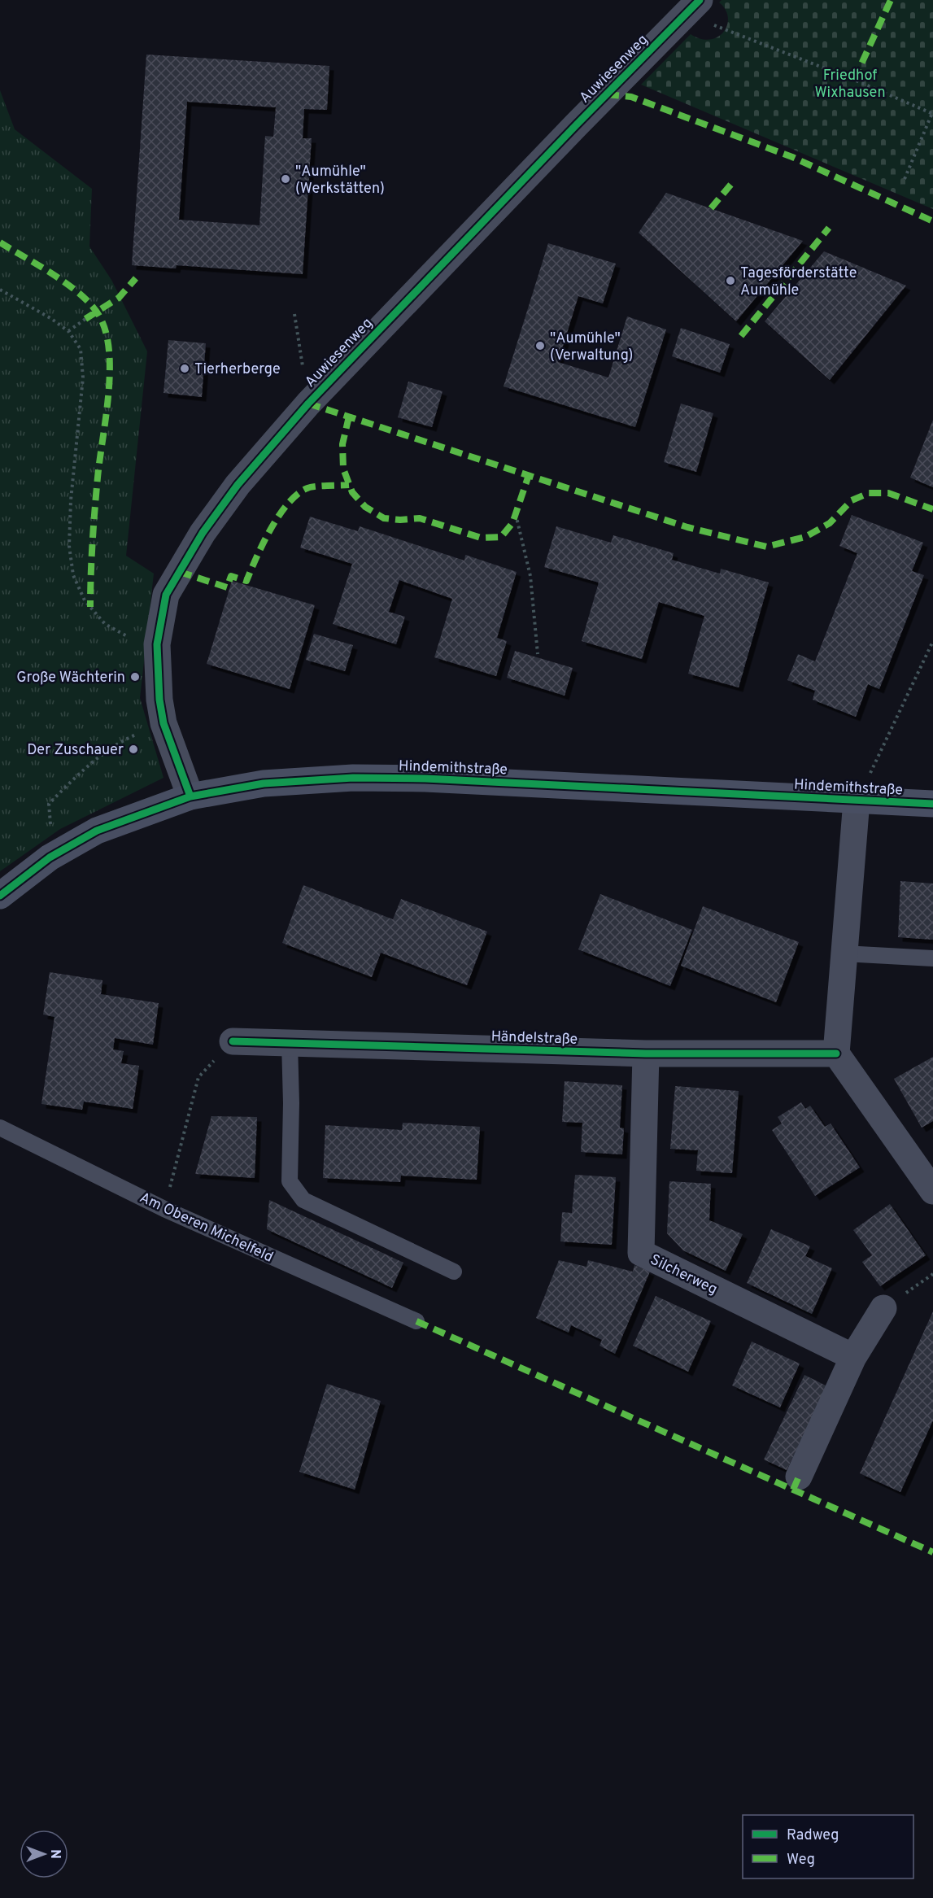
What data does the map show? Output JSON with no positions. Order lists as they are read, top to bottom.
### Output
{
  "streets": {
    "street": [
      "Auwiesenweg",
      "Hindemithstraße",
      "Händelstraße",
      "Silcherweg"
    ],
    "lane": ["Am Oberen Michelfeld"]
  },
  "crossings": [
    ["Auwiesenweg", "Hindemithstraße"],
    ["Händelstraße", "Silcherweg"]
  ],
  "parks": ["Friedhof Wixhausen"],
  "places": [
    "\"Aumühle\" (Werkstätten)",
    "Tagesförderstätte Aumühle",
    "\"Aumühle\" (Verwaltung)",
    "Tierherberge",
    "Große Wächterin",
    "Der Zuschauer"
  ],
  "legend": ["Radweg", "Weg"],
  "north": "right"
}
